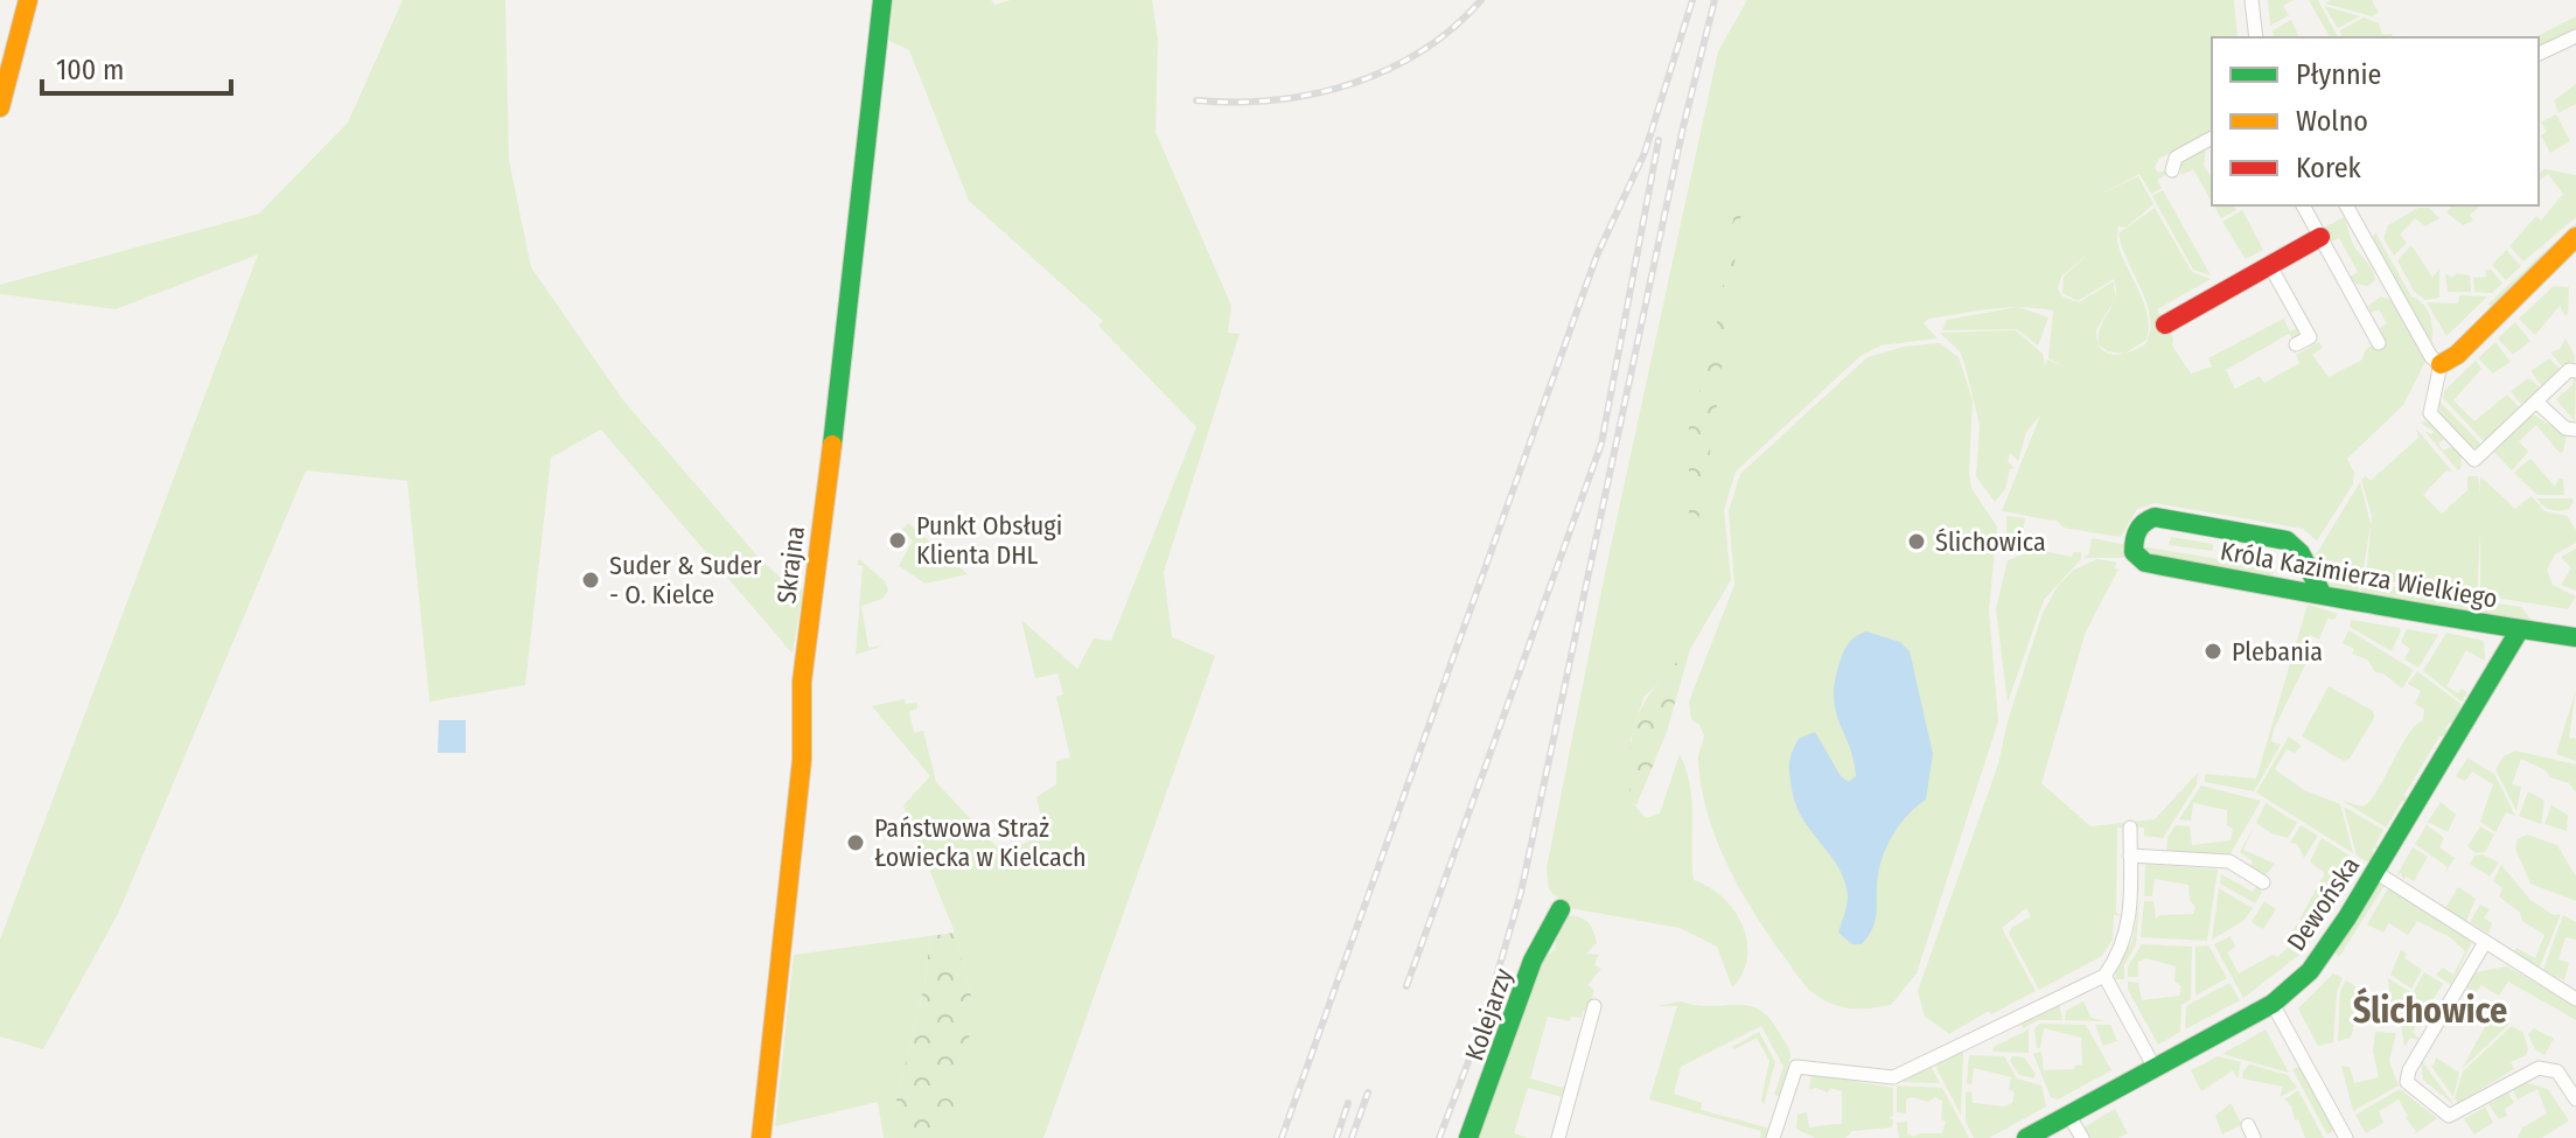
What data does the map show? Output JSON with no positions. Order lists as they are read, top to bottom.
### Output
{
  "streets": {
    "street": [
      "Skrajna",
      "Króla Kazimierza Wielkiego",
      "Dewońska",
      "Kolejarzy"
    ]
  },
  "crossings": [
    ["Króla Kazimierza Wielkiego", "Dewońska"]
  ],
  "districts": ["Ślichowice"],
  "places": [
    "Punkt Obsługi Klienta DHL",
    "Ślichowica",
    "Suder & Suder - O. Kielce",
    "Plebania",
    "Państwowa Straż Łowiecka w Kielcach"
  ],
  "legend": ["Płynnie", "Wolno", "Korek"],
  "scale_bar": "100 m"
}
